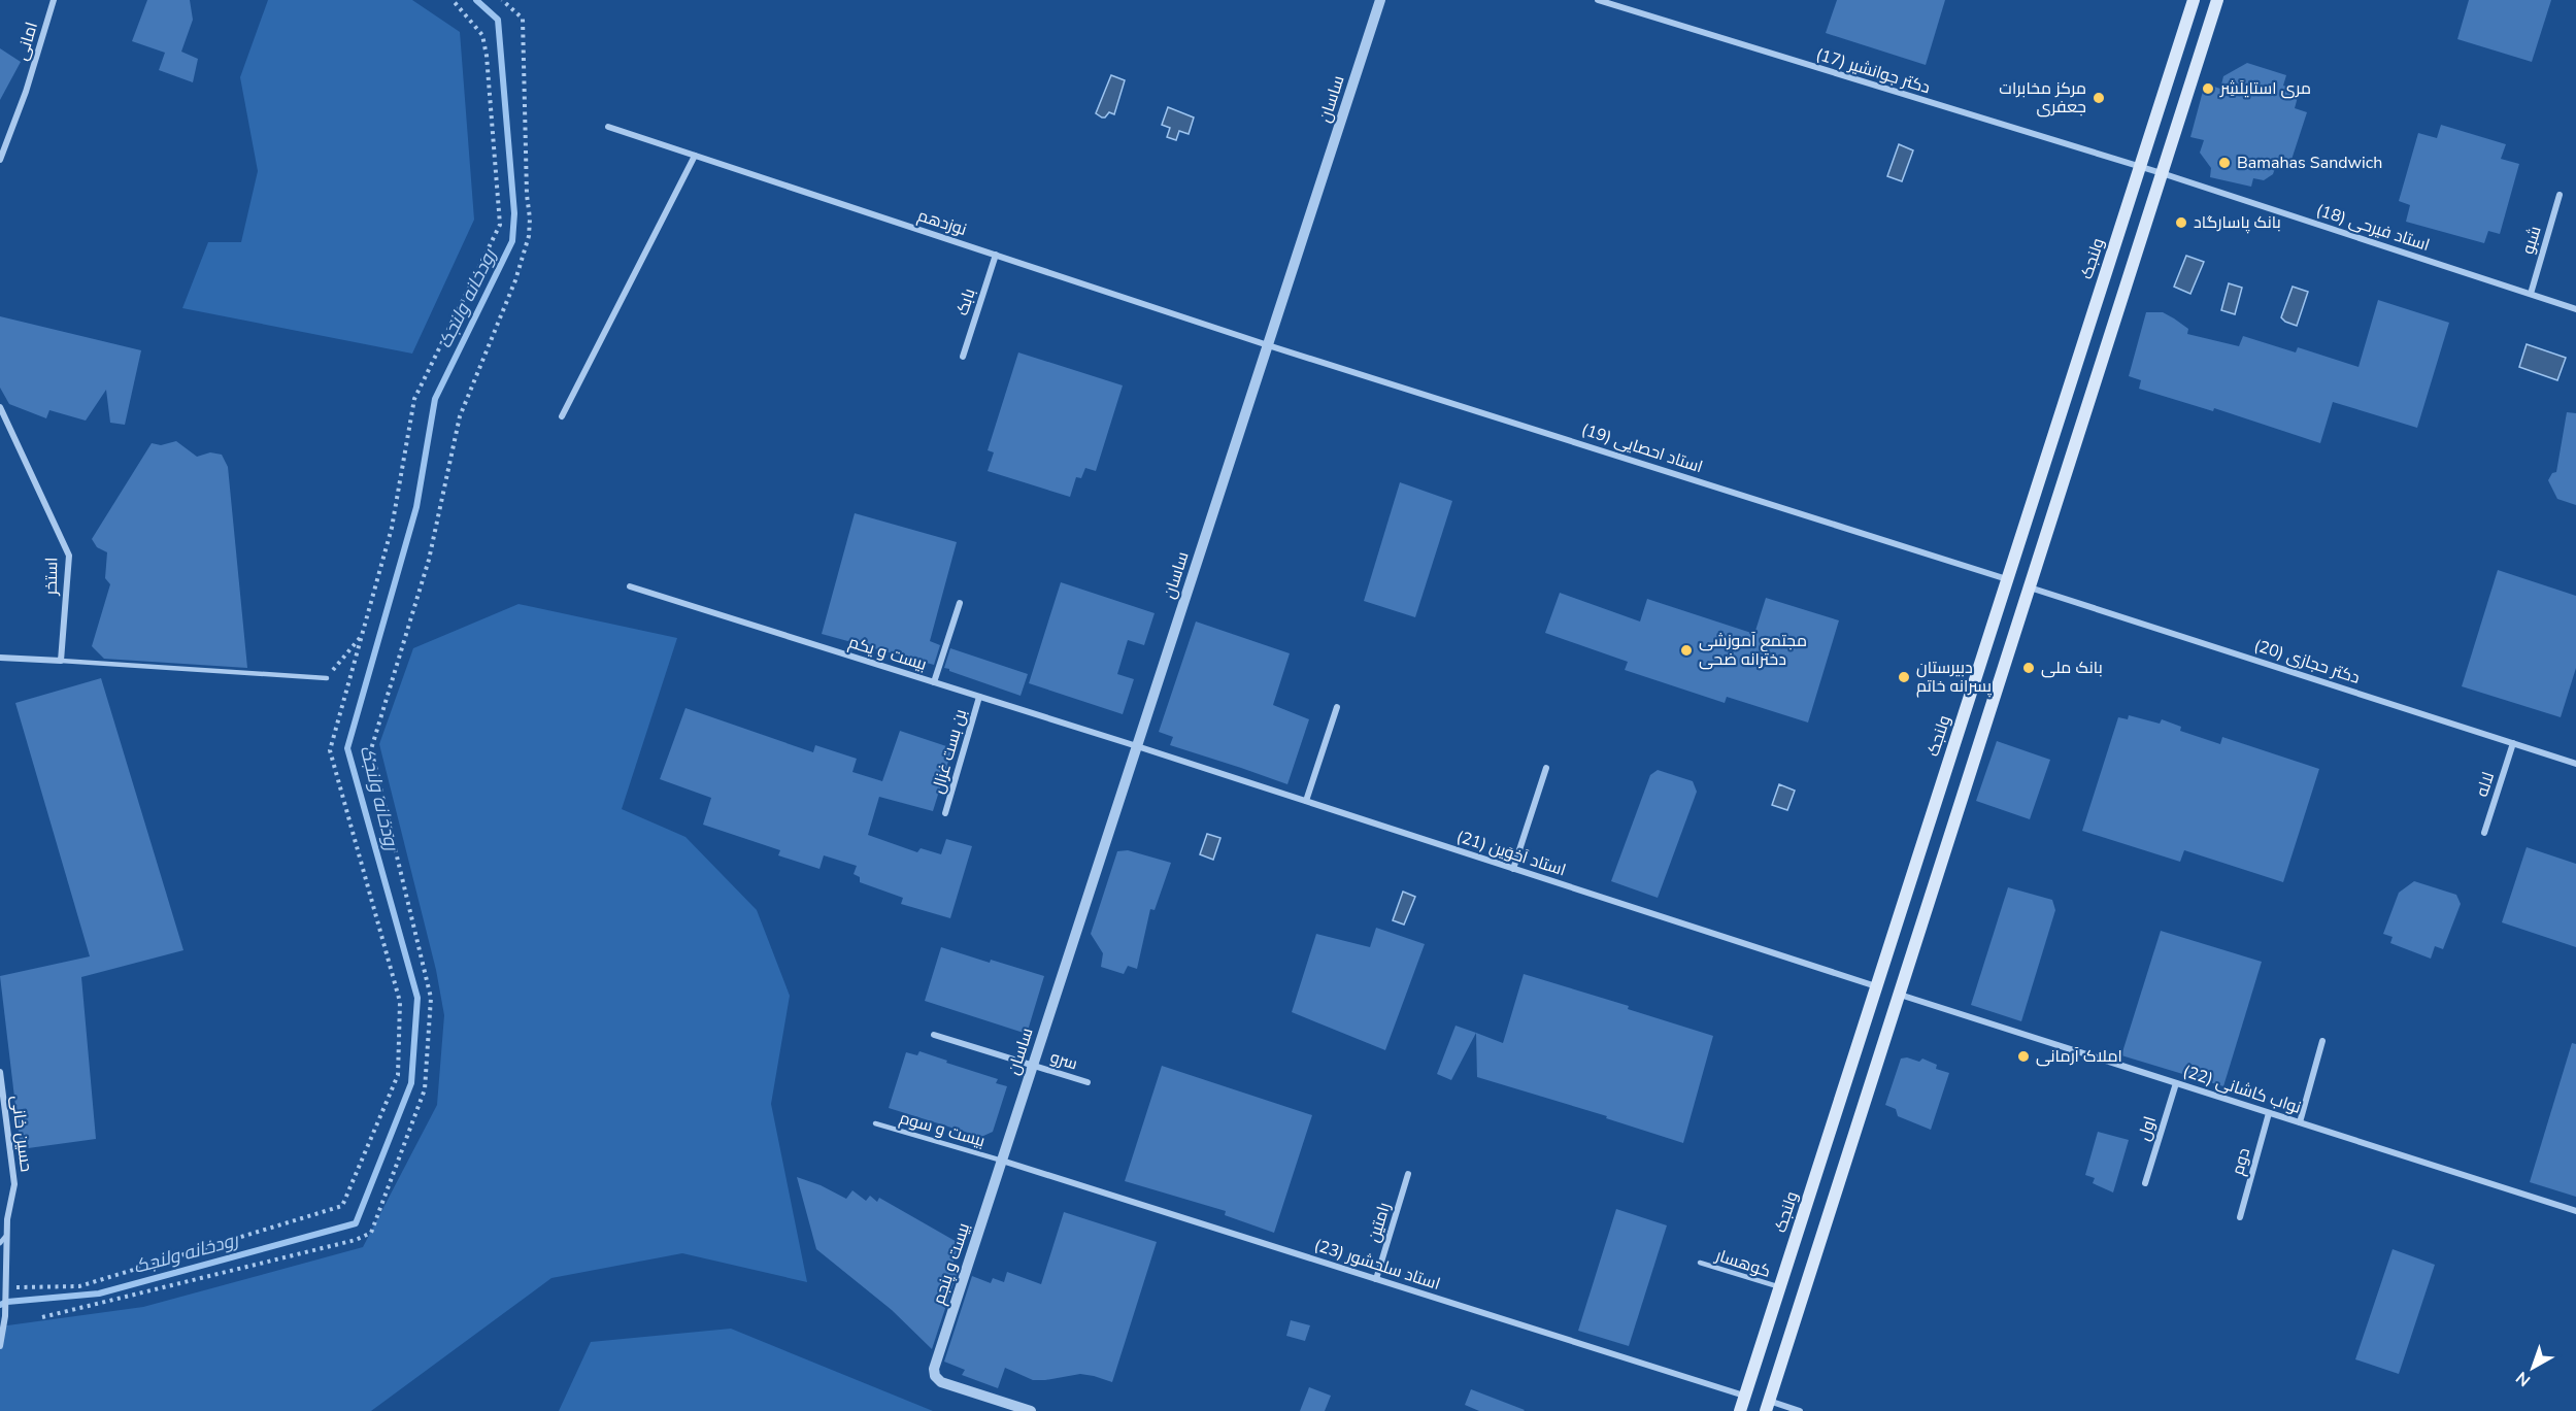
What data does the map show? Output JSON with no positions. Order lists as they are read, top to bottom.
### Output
{
  "streets": {
    "main road": ["ولنجک"],
    "street": [
      "امانی",
      "دکتر جوانشیر (17)",
      "ساسان",
      "نوزدهم",
      "استاد فیرحی (18)",
      "شبو",
      "بابک",
      "استاد احصایی (19)",
      "استخر",
      "بیست و یکم",
      "دکتر حجازی (20)",
      "بن بست غزال",
      "لاله",
      "استاد اَخوَين (21)",
      "سرو",
      "نواب کاشانی (22)",
      "اول",
      "حسین خانی",
      "دوم",
      "رامتین",
      "بیست و پنجم",
      "استاد سلحشور (23)"
    ],
    "lane": ["بیست و سوم", "کوهسار"]
  },
  "crossings": [
    ["دکتر جوانشیر (17)", "استاد فیرحی (18)"],
    ["دکتر جوانشیر (17)", "ولنجک"],
    ["ساسان", "نوزدهم"],
    ["ساسان", "استاد احصایی (19)"],
    ["ساسان", "بیست و یکم"],
    ["ساسان", "استاد اَخوَين (21)"],
    ["ساسان", "سرو"],
    ["ساسان", "بیست و سوم"],
    ["ساسان", "بیست و پنجم"],
    ["ساسان", "استاد سلحشور (23)"],
    ["نوزدهم", "بابک"],
    ["نوزدهم", "استاد احصایی (19)"],
    ["استاد فیرحی (18)", "شبو"],
    ["ولنجک", "استاد احصایی (19)"],
    ["ولنجک", "استاد اَخوَين (21)"],
    ["ولنجک", "کوهسار"],
    ["ولنجک", "استاد سلحشور (23)"],
    ["بیست و یکم", "بن بست غزال"],
    ["بیست و یکم", "استاد اَخوَين (21)"],
    ["دکتر حجازی (20)", "لاله"],
    ["نواب کاشانی (22)", "اول"],
    ["نواب کاشانی (22)", "دوم"],
    ["بیست و سوم", "بیست و پنجم"],
    ["بیست و سوم", "استاد سلحشور (23)"],
    ["رامتین", "استاد سلحشور (23)"],
    ["بیست و پنجم", "استاد سلحشور (23)"]
  ],
  "water": ["رودخانه ولنجک"],
  "places": [
    "مری استایلَشِر",
    "مرکز مخابرات جعفری",
    "Bamahas Sandwich",
    "بانک پاسارگاد",
    "مجتمع آموزشی دخترانه ضحی",
    "بانک ملی",
    "دبیرستان پسرانه خاتم",
    "املاک آرمانی"
  ],
  "north": "bottom left"
}
